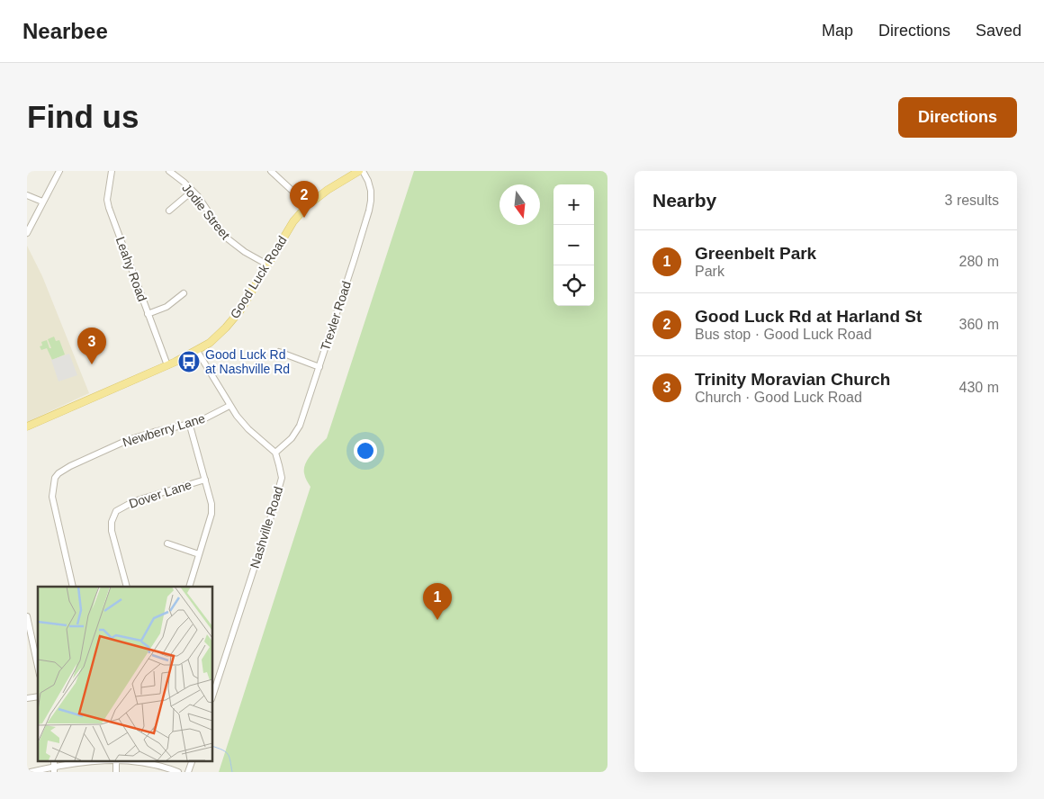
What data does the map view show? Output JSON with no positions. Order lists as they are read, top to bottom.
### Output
{
  "streets": {
    "main road": ["Good Luck Road"],
    "street": [
      "Jodie Street",
      "Leahy Road",
      "Trexler Road",
      "Newberry Lane",
      "Dover Lane",
      "Nashville Road"
    ]
  },
  "crossings": [
    ["Jodie Street", "Good Luck Road"],
    ["Leahy Road", "Good Luck Road"],
    ["Good Luck Road", "Trexler Road"],
    ["Trexler Road", "Nashville Road"]
  ],
  "places": {
    "bus stop": ["Good Luck Rd at Nashville Rd"]
  },
  "north": "bottom",
  "page": {
    "header": "Nearbee",
    "nav": ["Map", "Directions", "Saved"],
    "buttons": "Directions",
    "title": "Find us",
    "heading": ["Nearby", "3 results"],
    "pins": ["2", "3", "1"],
    "map_buttons": ["+", "−"],
    "list": [
      {
        "mark": "1",
        "name": "Greenbelt Park",
        "note": "Park",
        "value": "280 m"
      },
      {
        "mark": "2",
        "name": "Good Luck Rd at Harland St",
        "note": "Bus stop · Good Luck Road",
        "value": "360 m"
      },
      {
        "mark": "3",
        "name": "Trinity Moravian Church",
        "note": "Church · Good Luck Road",
        "value": "430 m"
      }
    ]
  }
}
